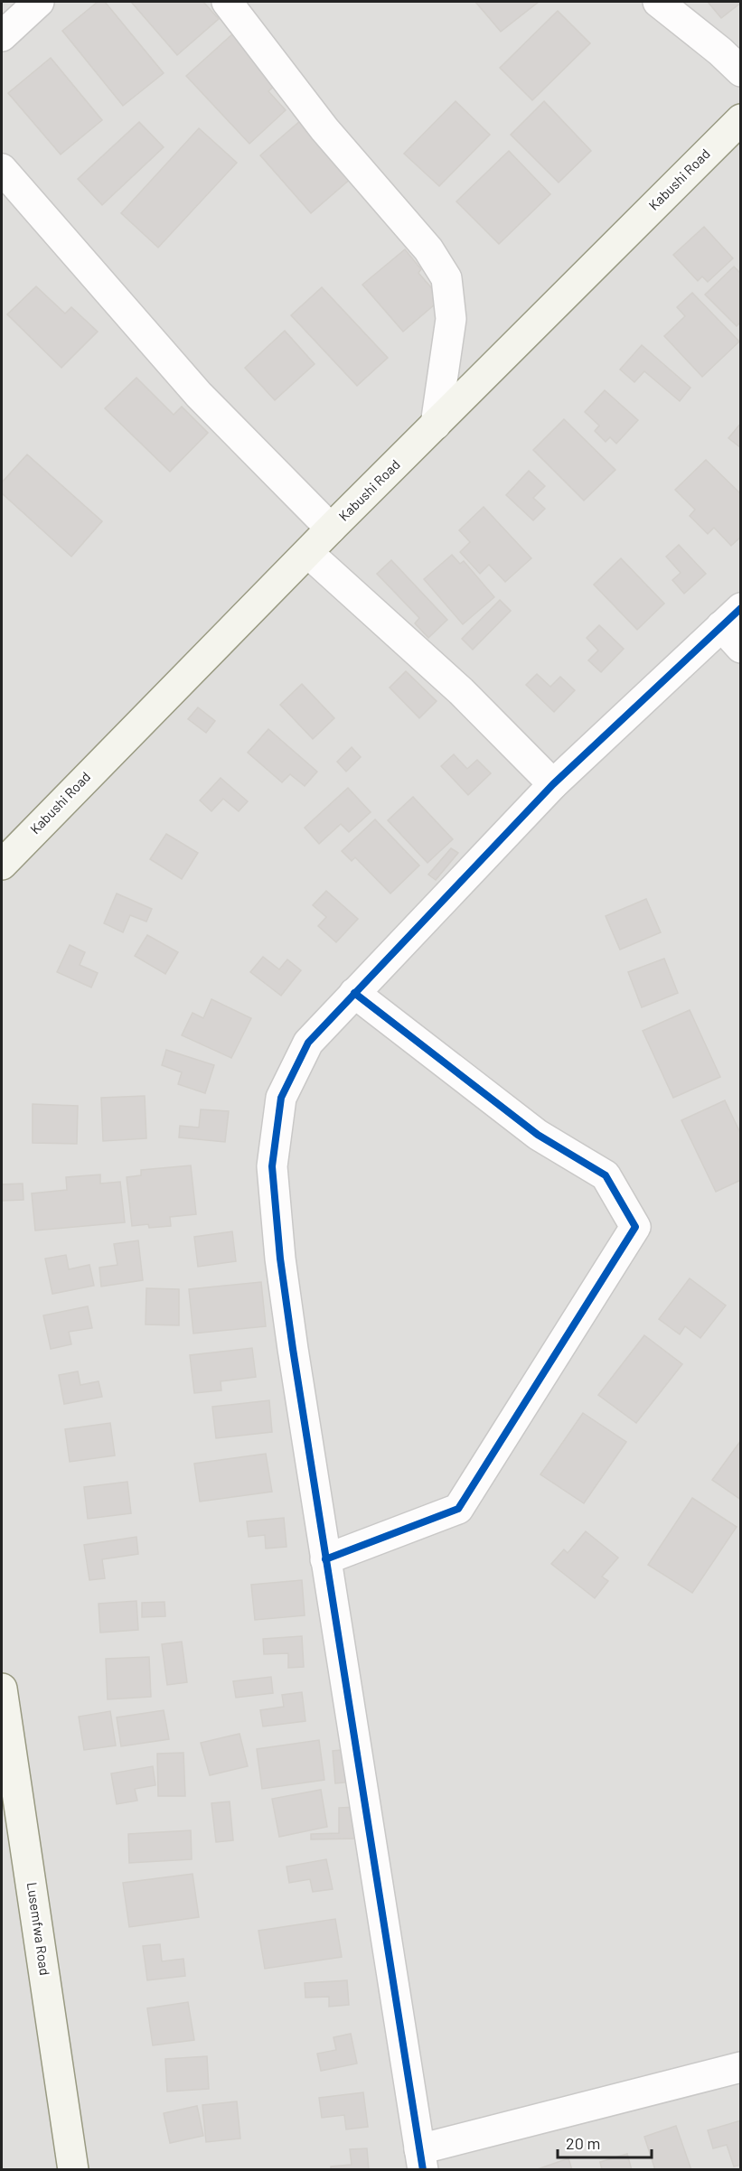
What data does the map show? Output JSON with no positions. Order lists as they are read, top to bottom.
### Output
{
  "streets": {
    "main road": ["Kabushi Road", "Lusemfwa Road"]
  },
  "scale_bar": "20 m"
}
